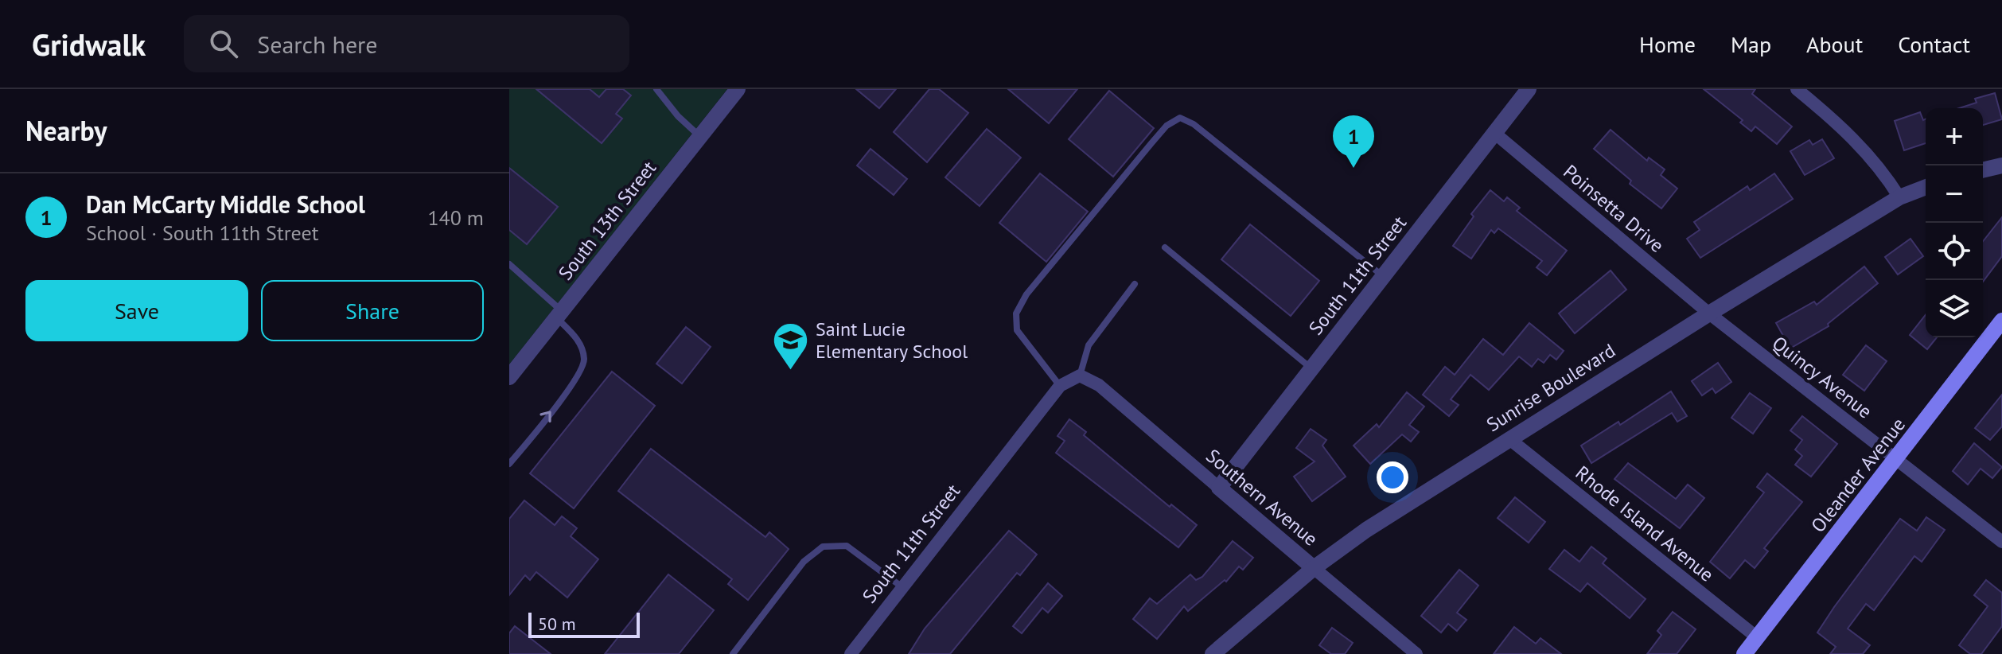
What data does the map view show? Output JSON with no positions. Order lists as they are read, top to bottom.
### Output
{
  "streets": {
    "main road": ["Oleander Avenue"],
    "street": [
      "Poinsetta Drive",
      "South 13th Street",
      "South 11th Street",
      "Quincy Avenue",
      "Sunrise Boulevard",
      "Southern Avenue",
      "Rhode Island Avenue"
    ]
  },
  "crossings": [
    ["Poinsetta Drive", "South 11th Street"],
    ["Poinsetta Drive", "Quincy Avenue"],
    ["Poinsetta Drive", "Sunrise Boulevard"],
    ["South 11th Street", "Southern Avenue"],
    ["Quincy Avenue", "Sunrise Boulevard"],
    ["Quincy Avenue", "Oleander Avenue"],
    ["Sunrise Boulevard", "Southern Avenue"],
    ["Sunrise Boulevard", "Rhode Island Avenue"],
    ["Oleander Avenue", "Rhode Island Avenue"]
  ],
  "places": {
    "school or university": ["Saint Lucie Elementary School"]
  },
  "scale_bar": "50 m",
  "page": {
    "header": "Gridwalk",
    "search": "Search here",
    "nav": [
      "Home",
      "Map",
      "About",
      "Contact"
    ],
    "heading": "Nearby",
    "map_buttons": ["+", "−"],
    "pins": "1",
    "list": [
      {
        "mark": "1",
        "name": "Dan McCarty Middle School",
        "note": "School · South 11th Street",
        "value": "140 m"
      }
    ],
    "buttons": ["Save", "Share"],
    "scale": "50 m"
  }
}
